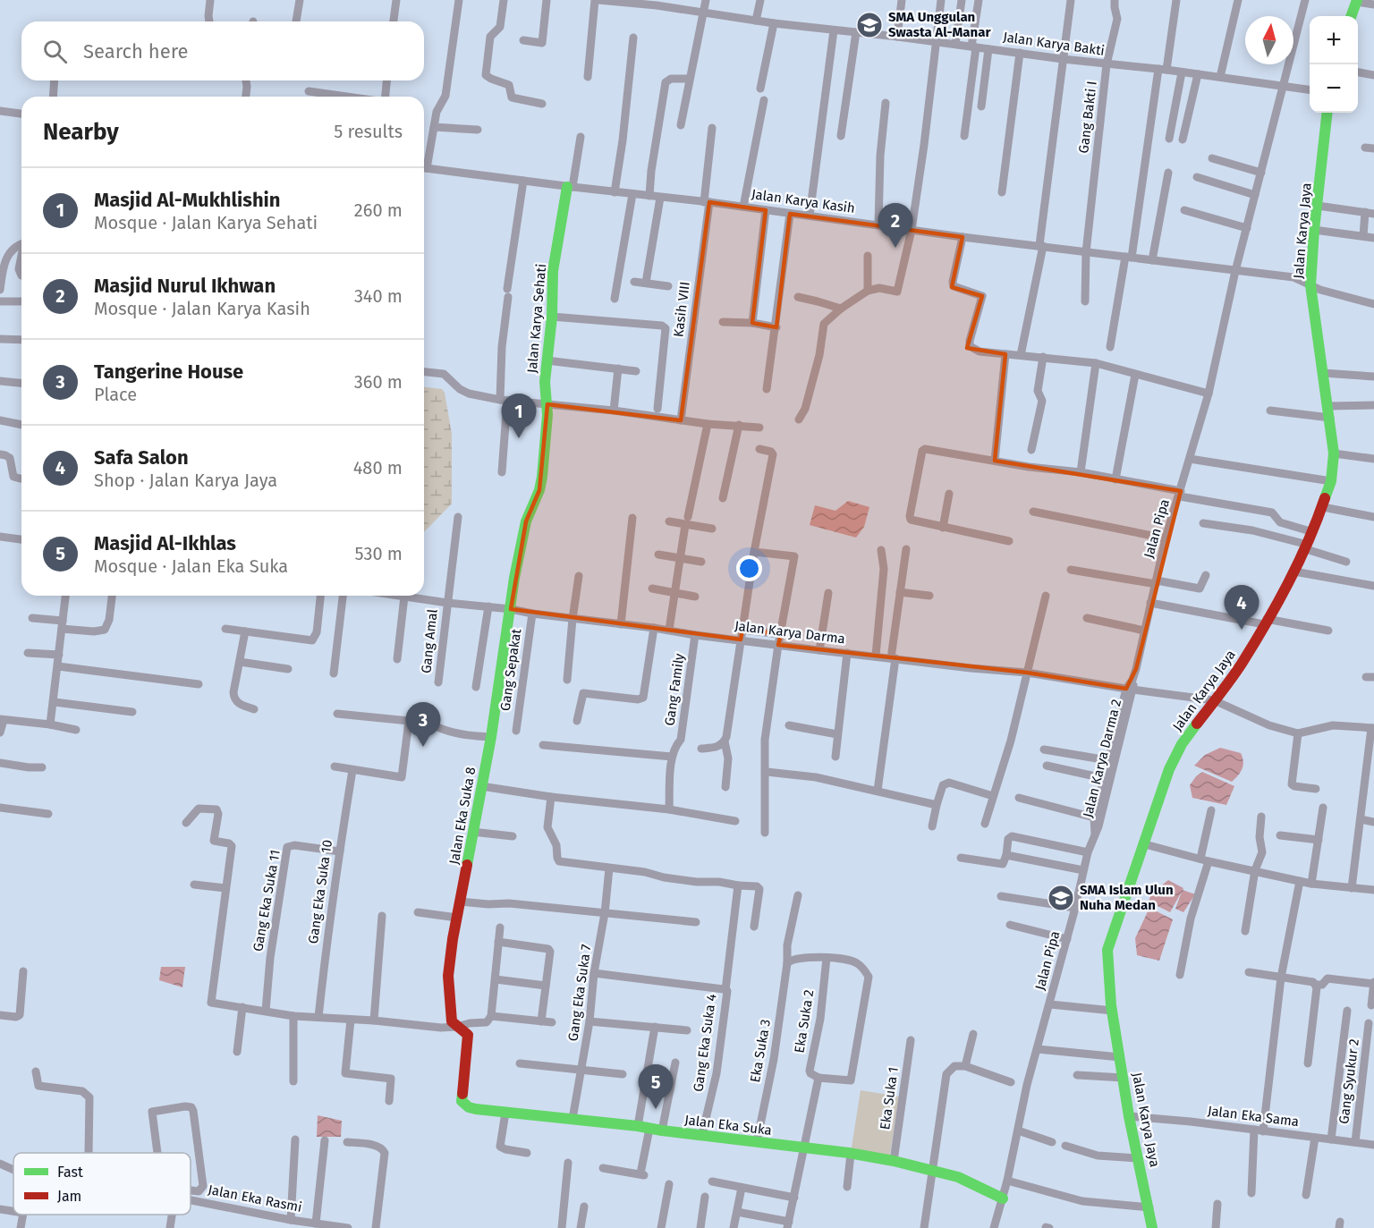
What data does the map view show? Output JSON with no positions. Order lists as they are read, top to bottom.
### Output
{
  "streets": {
    "street": [
      "Jalan Karya Bakti",
      "Gang Bakti I",
      "Jalan Karya Kasih",
      "Jalan Karya Jaya",
      "Kasih VIII",
      "Jalan Karya Sehati",
      "Jalan Pipa",
      "Jalan Karya Darma",
      "Gang Amal",
      "Gang Sepakat",
      "Gang Family",
      "Jalan Karya Darma 2",
      "Jalan Eka Suka 8",
      "Gang Eka Suka 10",
      "Gang Eka Suka 11",
      "Gang Eka Suka 7",
      "Eka Suka 2",
      "Gang Eka Suka 4",
      "Eka Suka 3",
      "Gang Syukur 2",
      "Eka Suka 1",
      "Jalan Eka Sama",
      "Jalan Eka Suka",
      "Jalan Eka Rasmi"
    ]
  },
  "crossings": [
    ["Jalan Karya Bakti", "Gang Bakti I"],
    ["Jalan Karya Bakti", "Jalan Pipa"],
    ["Gang Bakti I", "Jalan Karya Kasih"],
    ["Jalan Karya Kasih", "Jalan Karya Jaya"],
    ["Jalan Karya Kasih", "Kasih VIII"],
    ["Jalan Karya Kasih", "Jalan Karya Sehati"],
    ["Jalan Karya Kasih", "Jalan Pipa"],
    ["Jalan Karya Jaya", "Jalan Karya Darma"],
    ["Jalan Karya Jaya", "Jalan Eka Sama"],
    ["Jalan Karya Sehati", "Jalan Karya Darma"],
    ["Jalan Karya Sehati", "Jalan Eka Suka 8"],
    ["Jalan Pipa", "Jalan Karya Darma"],
    ["Jalan Pipa", "Jalan Karya Darma 2"],
    ["Jalan Pipa", "Jalan Eka Suka"],
    ["Jalan Karya Darma", "Gang Amal"],
    ["Jalan Karya Darma", "Gang Sepakat"],
    ["Jalan Karya Darma", "Gang Family"],
    ["Jalan Karya Darma", "Jalan Karya Darma 2"],
    ["Jalan Karya Darma", "Jalan Eka Suka 8"],
    ["Jalan Eka Suka 8", "Jalan Eka Suka"],
    ["Gang Eka Suka 10", "Gang Eka Suka 11"],
    ["Gang Eka Suka 7", "Gang Eka Suka 4"],
    ["Gang Eka Suka 7", "Jalan Eka Suka"],
    ["Eka Suka 2", "Jalan Eka Suka"],
    ["Gang Eka Suka 4", "Jalan Eka Suka"],
    ["Eka Suka 3", "Jalan Eka Suka"],
    ["Gang Syukur 2", "Jalan Eka Sama"],
    ["Eka Suka 1", "Jalan Eka Suka"]
  ],
  "places": {
    "school or university": ["SMA Unggulan Swasta Al-Manar", "SMA Islam Ulun Nuha Medan"]
  },
  "legend": ["Fast", "Jam"],
  "north": "top",
  "page": {
    "map_buttons": ["+", "−"],
    "search": "Search here",
    "heading": ["Nearby", "5 results"],
    "list": [
      {
        "mark": "1",
        "name": "Masjid Al-Mukhlishin",
        "note": "Mosque · Jalan Karya Sehati",
        "value": "260 m"
      },
      {
        "mark": "2",
        "name": "Masjid Nurul Ikhwan",
        "note": "Mosque · Jalan Karya Kasih",
        "value": "340 m"
      },
      {
        "mark": "3",
        "name": "Tangerine House",
        "note": "Place",
        "value": "360 m"
      },
      {
        "mark": "4",
        "name": "Safa Salon",
        "note": "Shop · Jalan Karya Jaya",
        "value": "480 m"
      },
      {
        "mark": "5",
        "name": "Masjid Al-Ikhlas",
        "note": "Mosque · Jalan Eka Suka",
        "value": "530 m"
      }
    ],
    "pins": [
      "2",
      "1",
      "4",
      "3",
      "5"
    ]
  }
}
